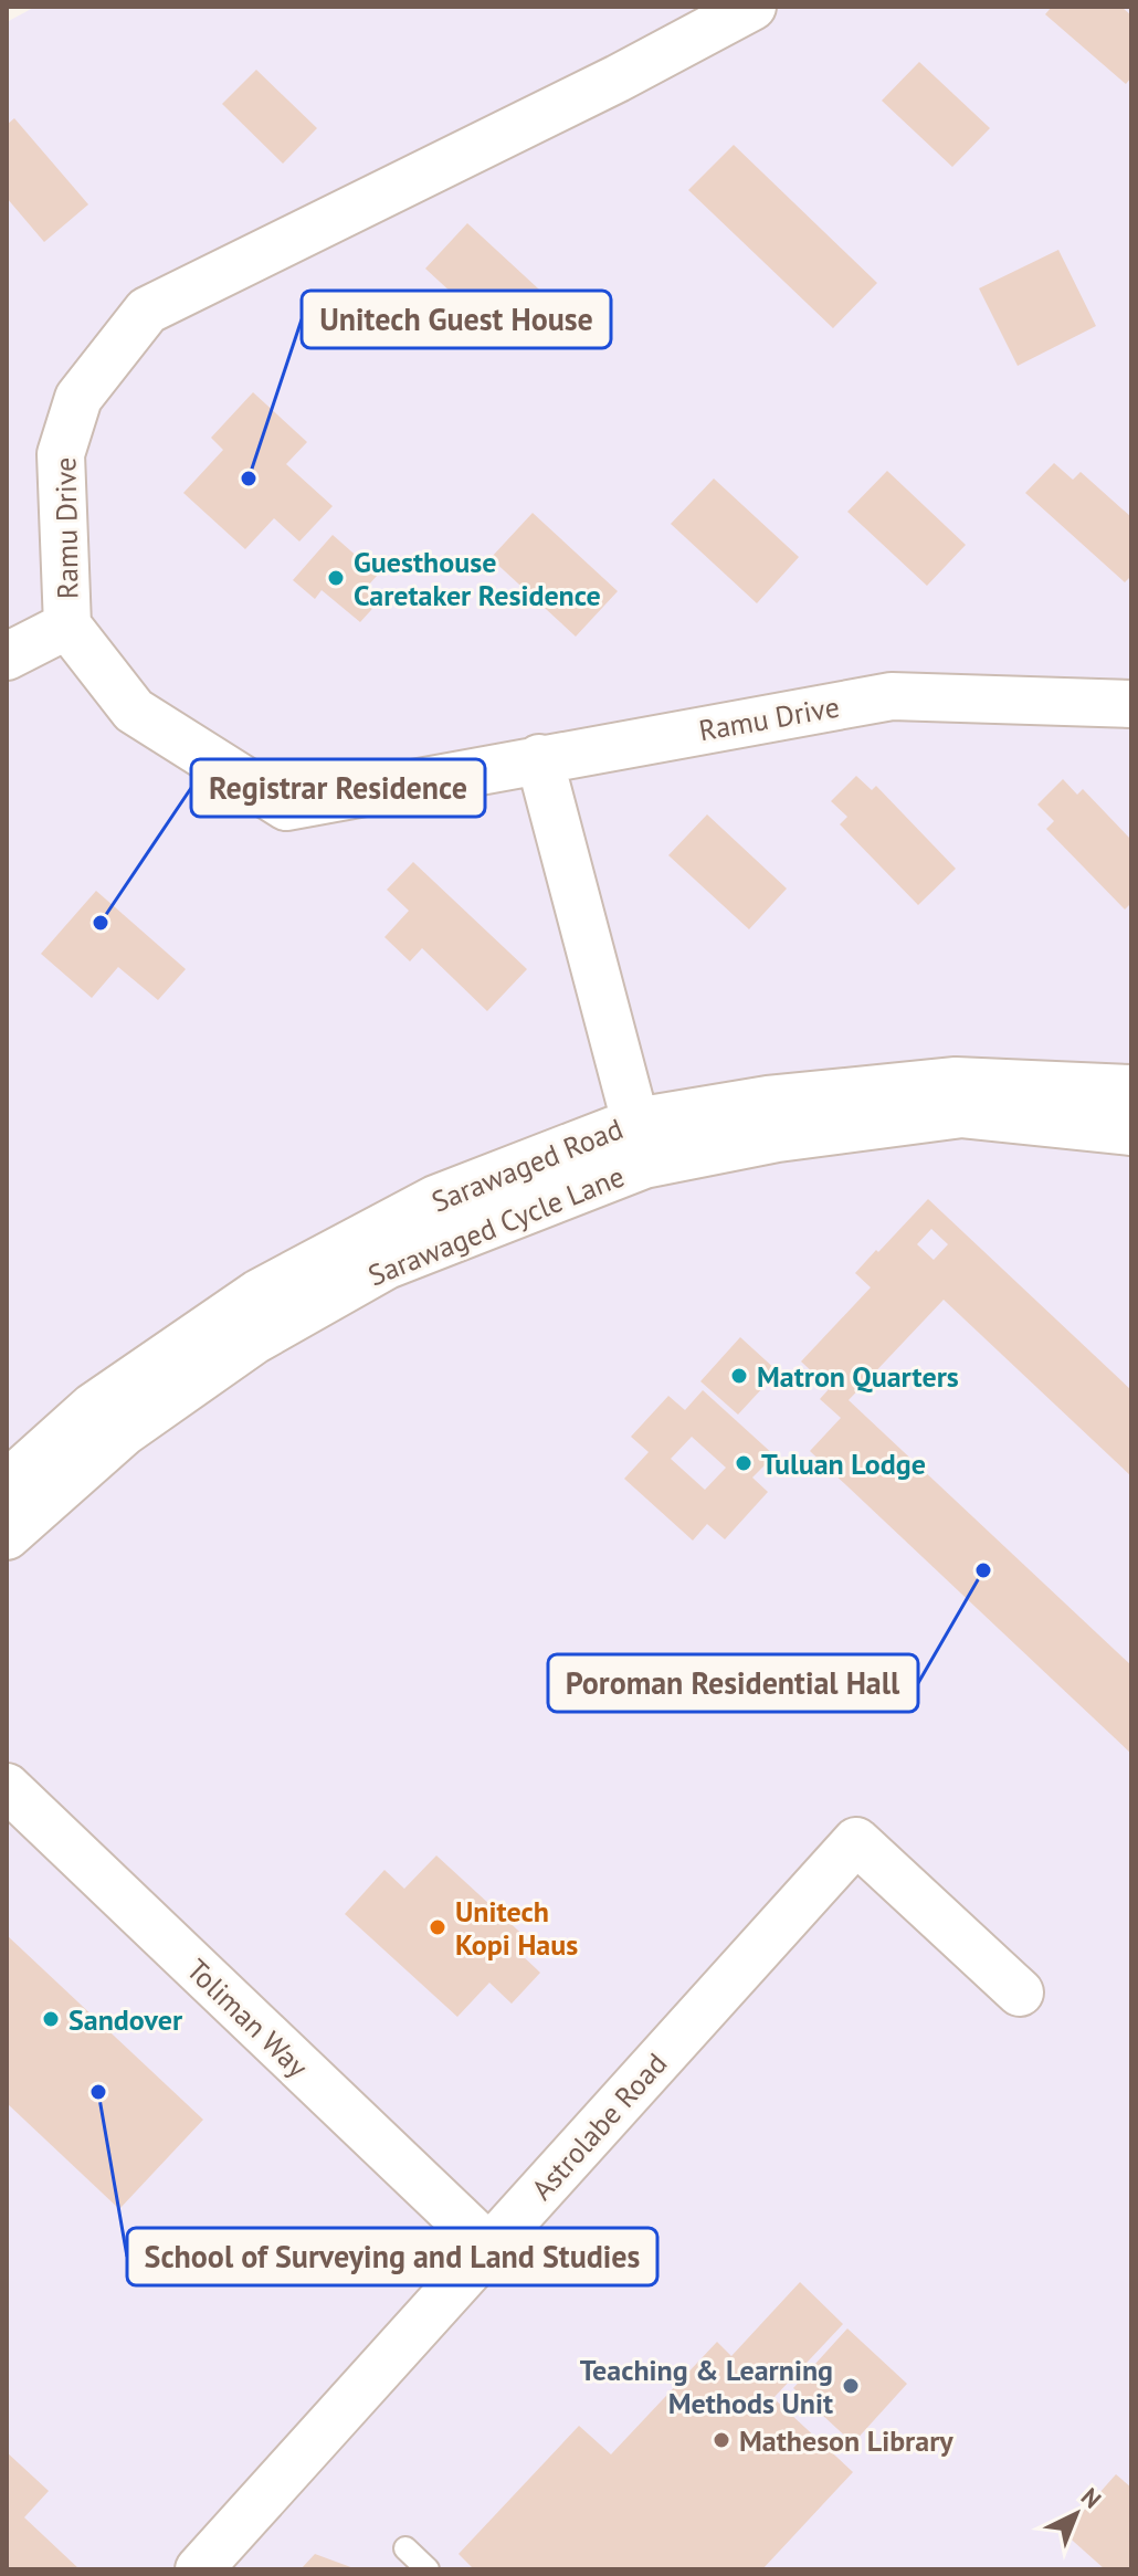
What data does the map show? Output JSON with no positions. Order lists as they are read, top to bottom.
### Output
{
  "streets": {
    "street": [
      "Ramu Drive",
      "Sarawaged Road",
      "Sarawaged Cycle Lane",
      "Toliman Way",
      "Astrolabe Road"
    ]
  },
  "crossings": [
    ["Sarawaged Road", "Sarawaged Cycle Lane"],
    ["Toliman Way", "Astrolabe Road"]
  ],
  "places": [
    "Unitech Guest House",
    "Guesthouse Caretaker Residence",
    "Registrar Residence",
    "Matron Quarters",
    "Tuluan Lodge",
    "Poroman Residential Hall",
    "Unitech Kopi Haus",
    "Sandover",
    "School of Surveying and Land Studies",
    "Teaching & Learning Methods Unit",
    "Matheson Library"
  ],
  "north": "top right"
}
